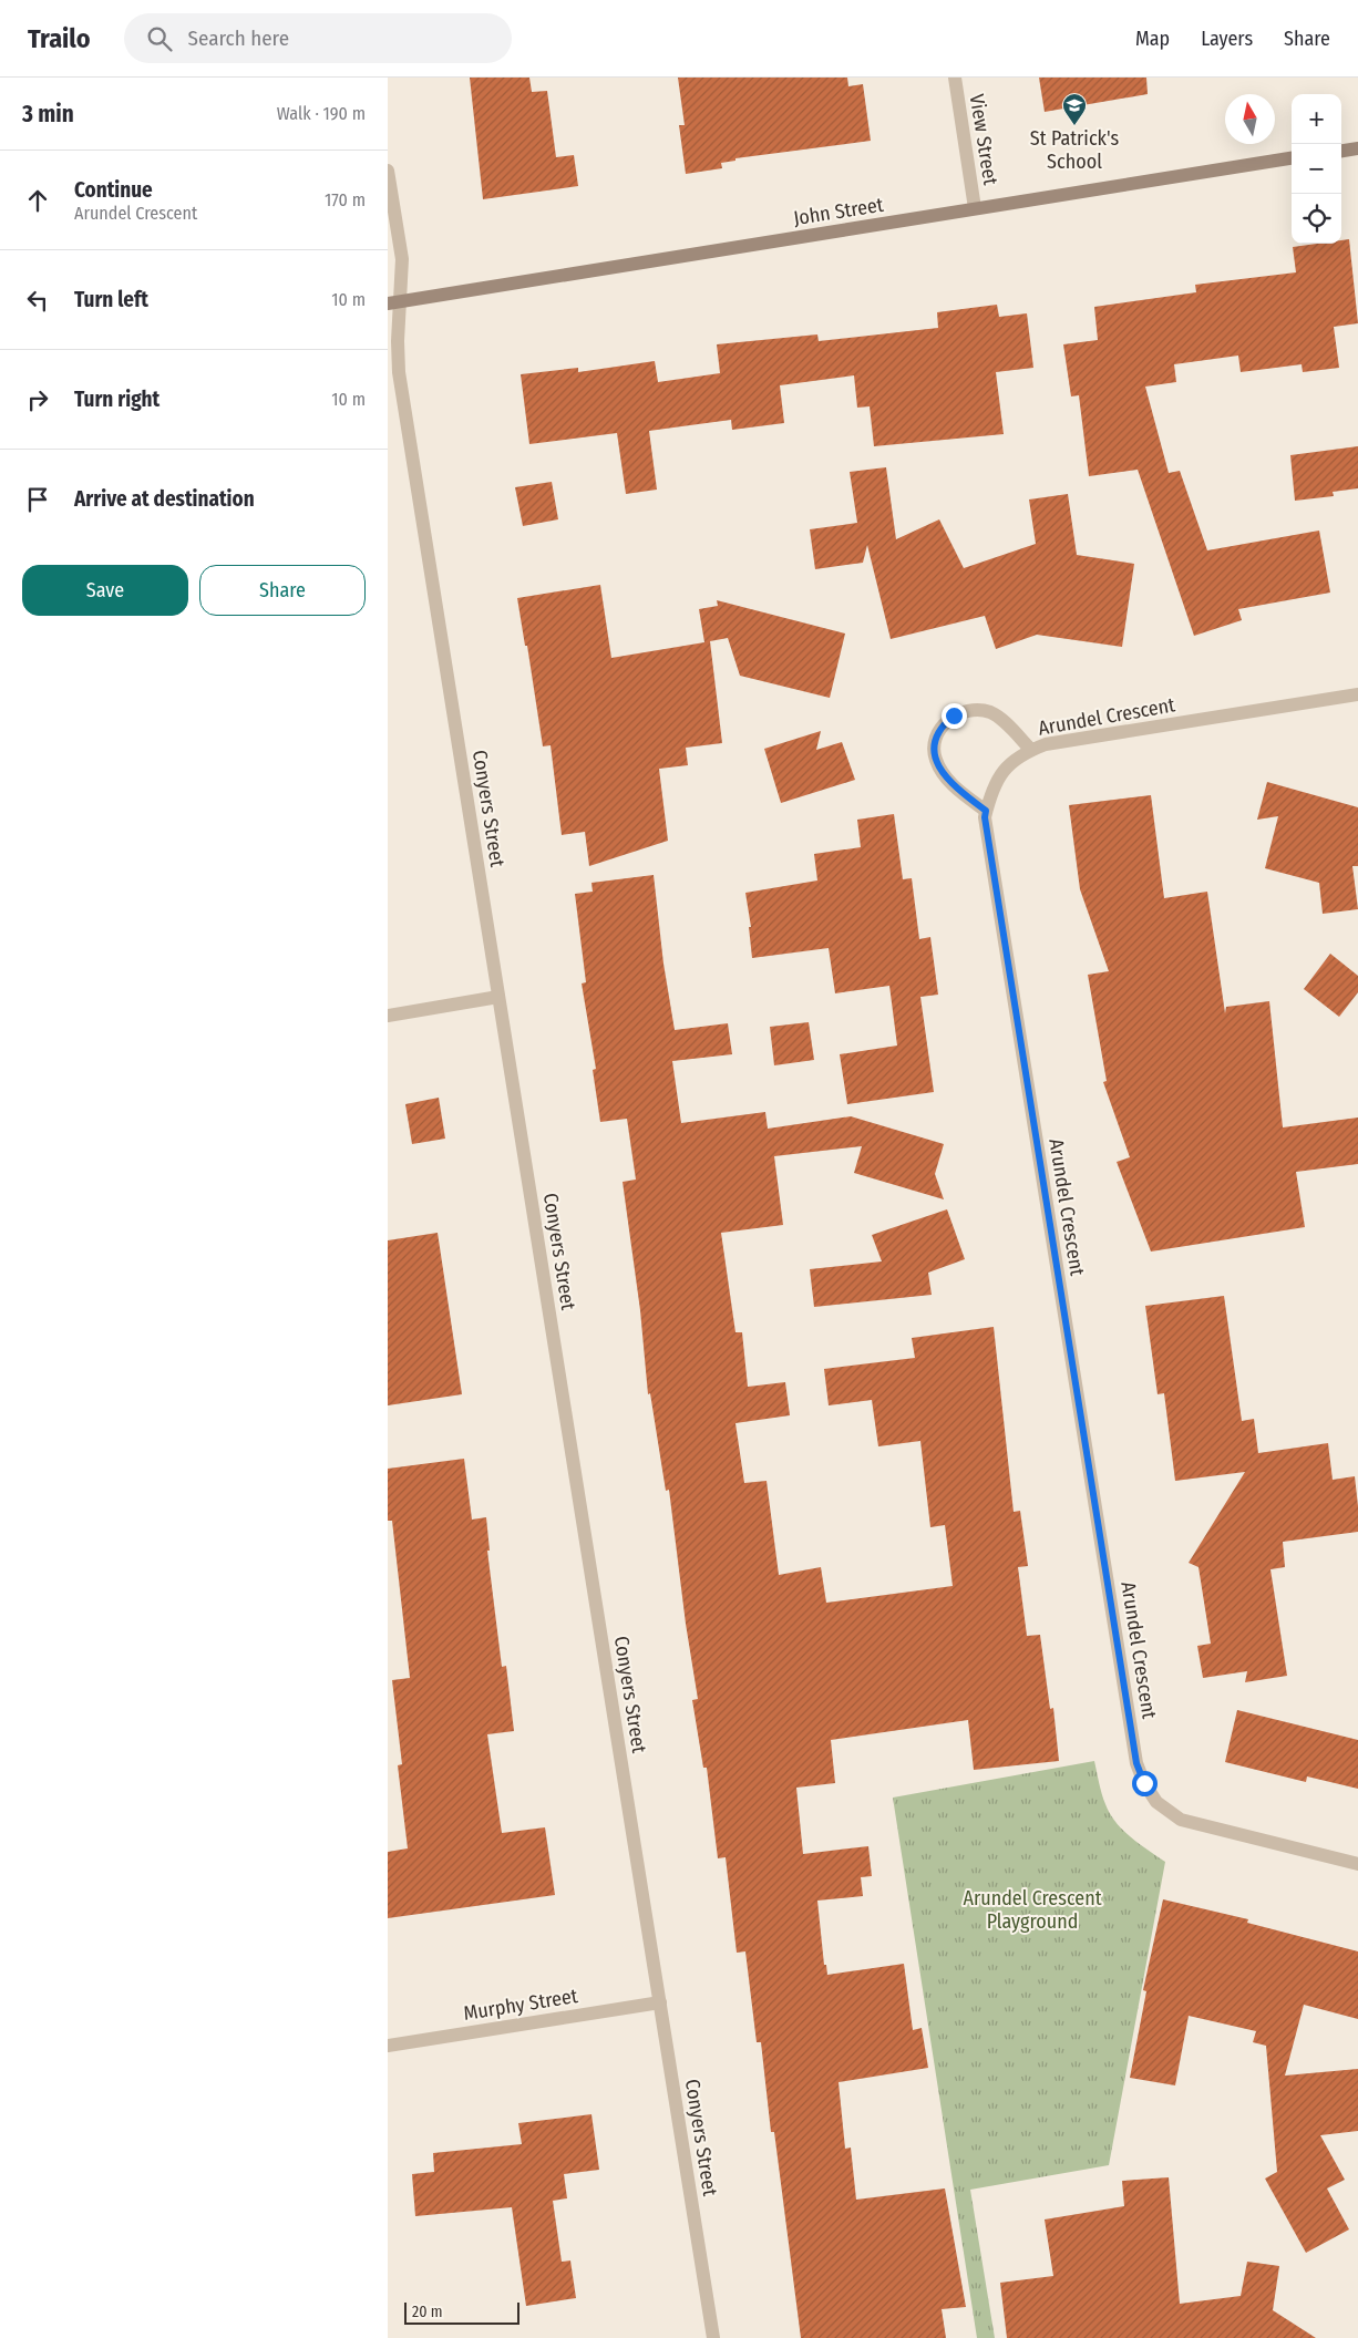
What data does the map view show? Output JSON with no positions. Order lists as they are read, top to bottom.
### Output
{
  "streets": {
    "street": [
      "View Street",
      "John Street",
      "Arundel Crescent",
      "Conyers Street",
      "Murphy Street"
    ]
  },
  "crossings": [
    ["View Street", "John Street"],
    ["John Street", "Conyers Street"],
    ["Conyers Street", "Murphy Street"]
  ],
  "parks": ["Arundel Crescent Playground"],
  "places": {
    "school or university": ["St Patrick's School"]
  },
  "scale_bar": "20 m",
  "north": "top",
  "page": {
    "header": "Trailo",
    "search": "Search here",
    "nav": ["Map", "Layers", "Share"],
    "heading": ["3 min", "Walk · 190 m"],
    "map_buttons": ["+", "−"],
    "list": [
      ["Continue", "Arundel Crescent", "170 m"],
      ["Turn left", "10 m"],
      ["Turn right", "10 m"],
      "Arrive at destination"
    ],
    "buttons": ["Save", "Share"],
    "scale": "20 m"
  }
}
